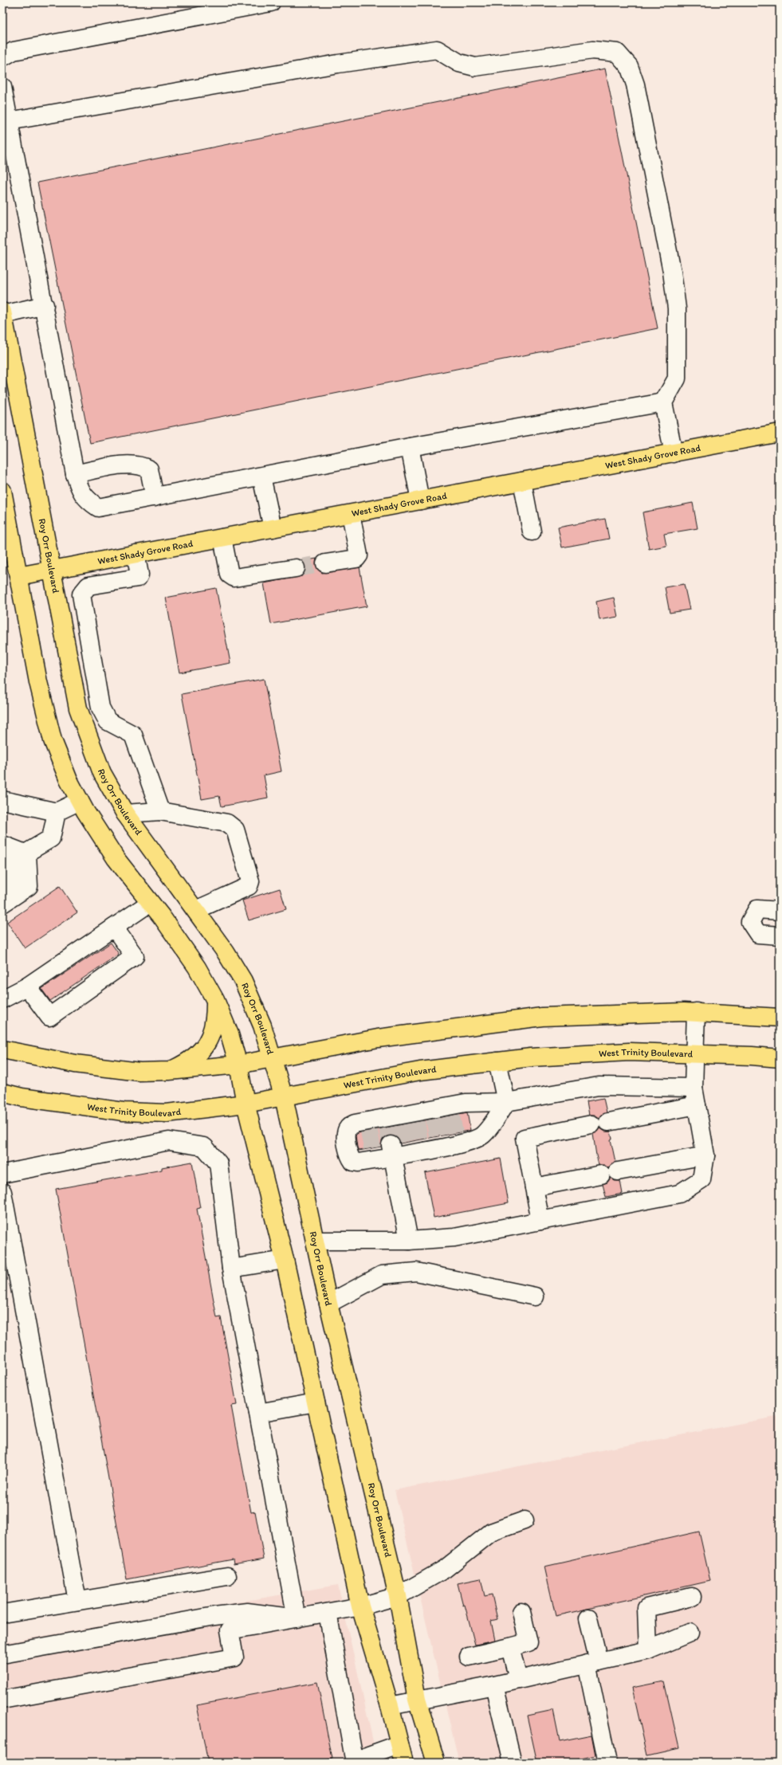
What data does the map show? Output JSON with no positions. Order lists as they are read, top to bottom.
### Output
{
  "streets": {
    "main road": ["West Shady Grove Road", "Roy Orr Boulevard", "West Trinity Boulevard"]
  },
  "crossings": [
    ["West Shady Grove Road", "Roy Orr Boulevard"],
    ["Roy Orr Boulevard", "West Trinity Boulevard"]
  ]
}
